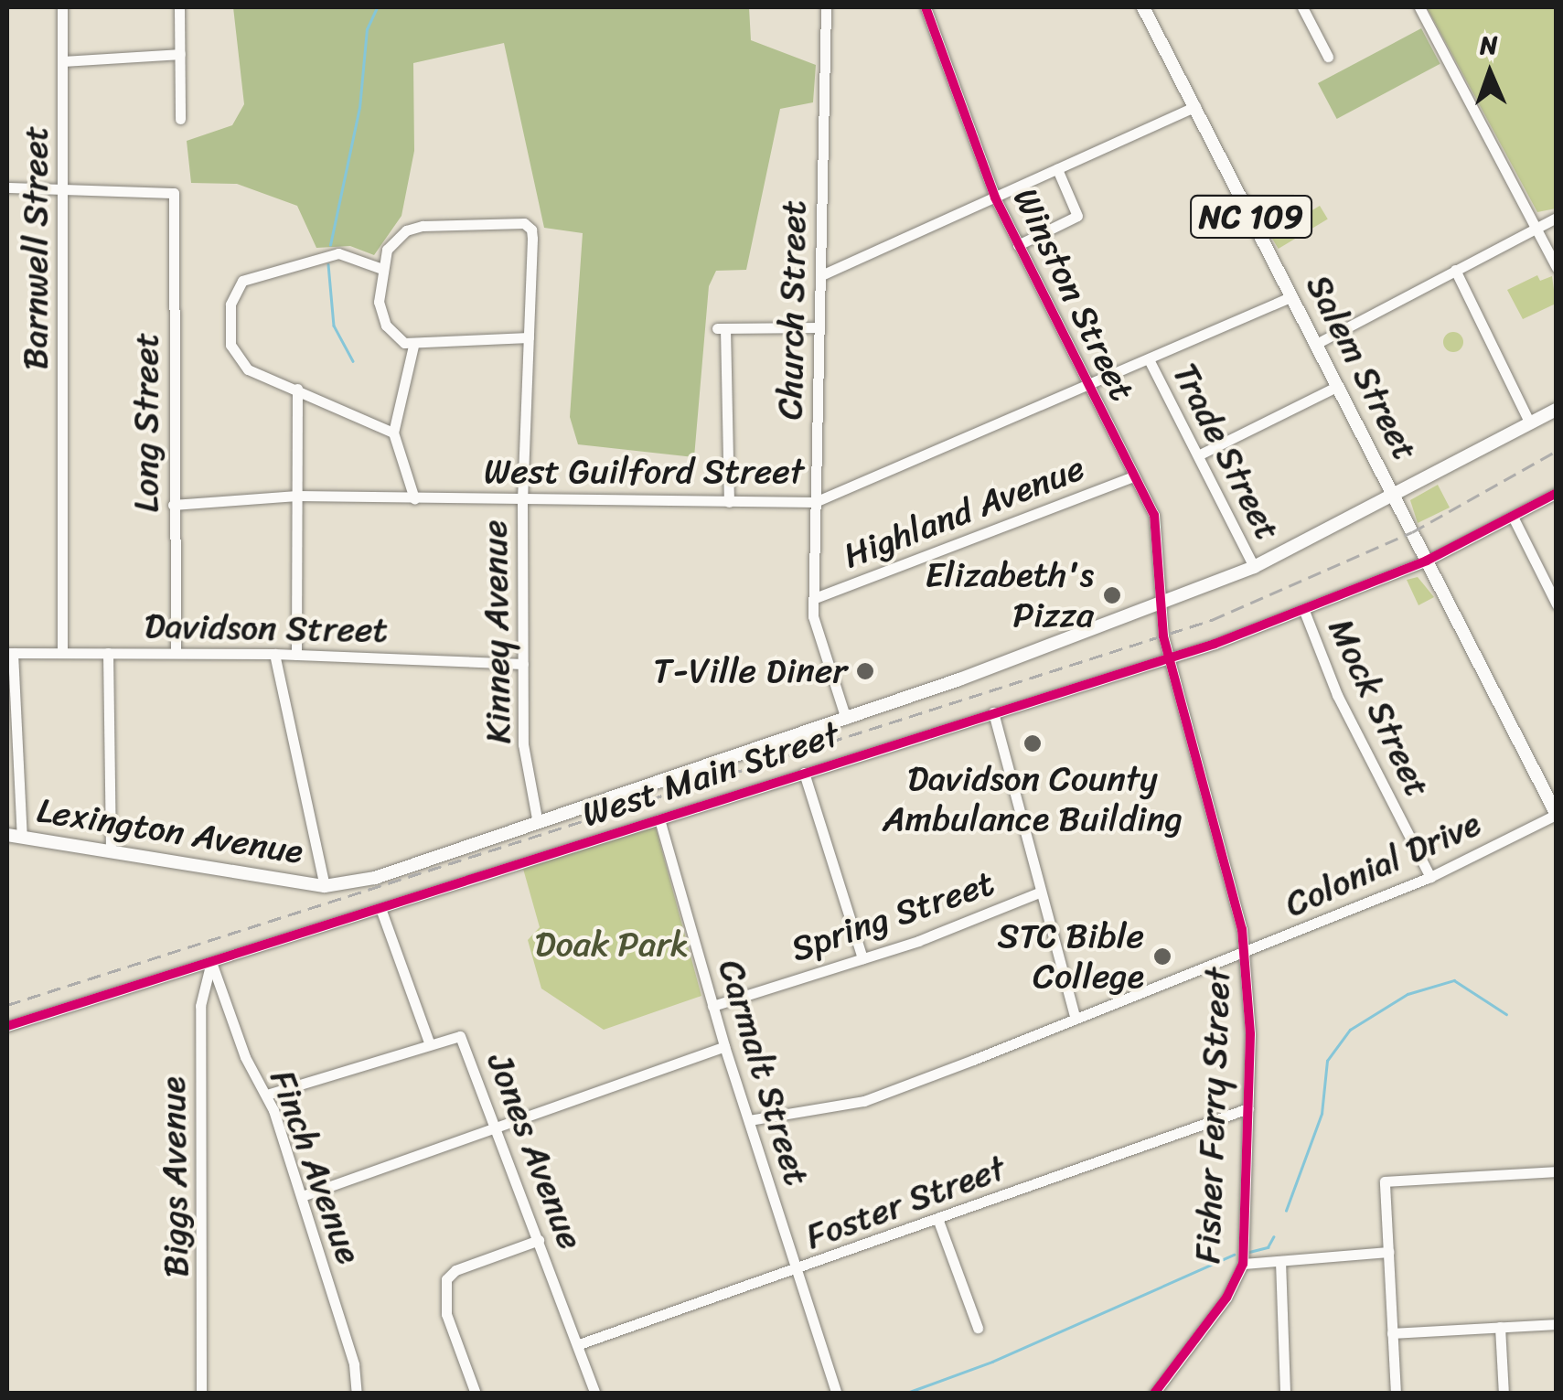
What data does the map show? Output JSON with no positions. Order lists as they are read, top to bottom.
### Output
{
  "streets": {
    "main road": [
      "NC 109",
      "Salem Street",
      "West Main Street",
      "Lexington Avenue"
    ],
    "street": [
      "Barnwell Street",
      "Winston Street",
      "Church Street",
      "Long Street",
      "Trade Street",
      "West Guilford Street",
      "Highland Avenue",
      "Davidson Street",
      "Kinney Avenue",
      "Mock Street",
      "Colonial Drive",
      "Spring Street",
      "Carmalt Street",
      "Fisher Ferry Street",
      "Jones Avenue",
      "Finch Avenue",
      "Biggs Avenue",
      "Foster Street"
    ]
  },
  "crossings": [
    ["NC 109", "Salem Street"],
    ["NC 109", "West Main Street"],
    ["NC 109", "Colonial Drive"],
    ["Barnwell Street", "Long Street"],
    ["Barnwell Street", "Davidson Street"],
    ["Winston Street", "West Guilford Street"],
    ["Winston Street", "Highland Avenue"],
    ["Winston Street", "West Main Street"],
    ["Winston Street", "Fisher Ferry Street"],
    ["Church Street", "West Guilford Street"],
    ["Church Street", "Highland Avenue"],
    ["Church Street", "West Main Street"],
    ["Salem Street", "West Guilford Street"],
    ["Salem Street", "West Main Street"],
    ["Long Street", "West Guilford Street"],
    ["Long Street", "Davidson Street"],
    ["Trade Street", "West Guilford Street"],
    ["Trade Street", "West Main Street"],
    ["West Guilford Street", "Kinney Avenue"],
    ["Davidson Street", "Kinney Avenue"],
    ["Kinney Avenue", "West Main Street"],
    ["Mock Street", "West Main Street"],
    ["Mock Street", "Colonial Drive"],
    ["West Main Street", "Lexington Avenue"],
    ["West Main Street", "Carmalt Street"],
    ["West Main Street", "Fisher Ferry Street"],
    ["West Main Street", "Finch Avenue"],
    ["West Main Street", "Biggs Avenue"],
    ["Colonial Drive", "Carmalt Street"],
    ["Colonial Drive", "Fisher Ferry Street"],
    ["Spring Street", "Carmalt Street"],
    ["Carmalt Street", "Foster Street"],
    ["Fisher Ferry Street", "Foster Street"],
    ["Jones Avenue", "Foster Street"],
    ["Finch Avenue", "Biggs Avenue"]
  ],
  "parks": ["Doak Park"],
  "places": [
    "Elizabeth's Pizza",
    "T-Ville Diner",
    "Davidson County Ambulance Building",
    "STC Bible College"
  ],
  "north": "top"
}
